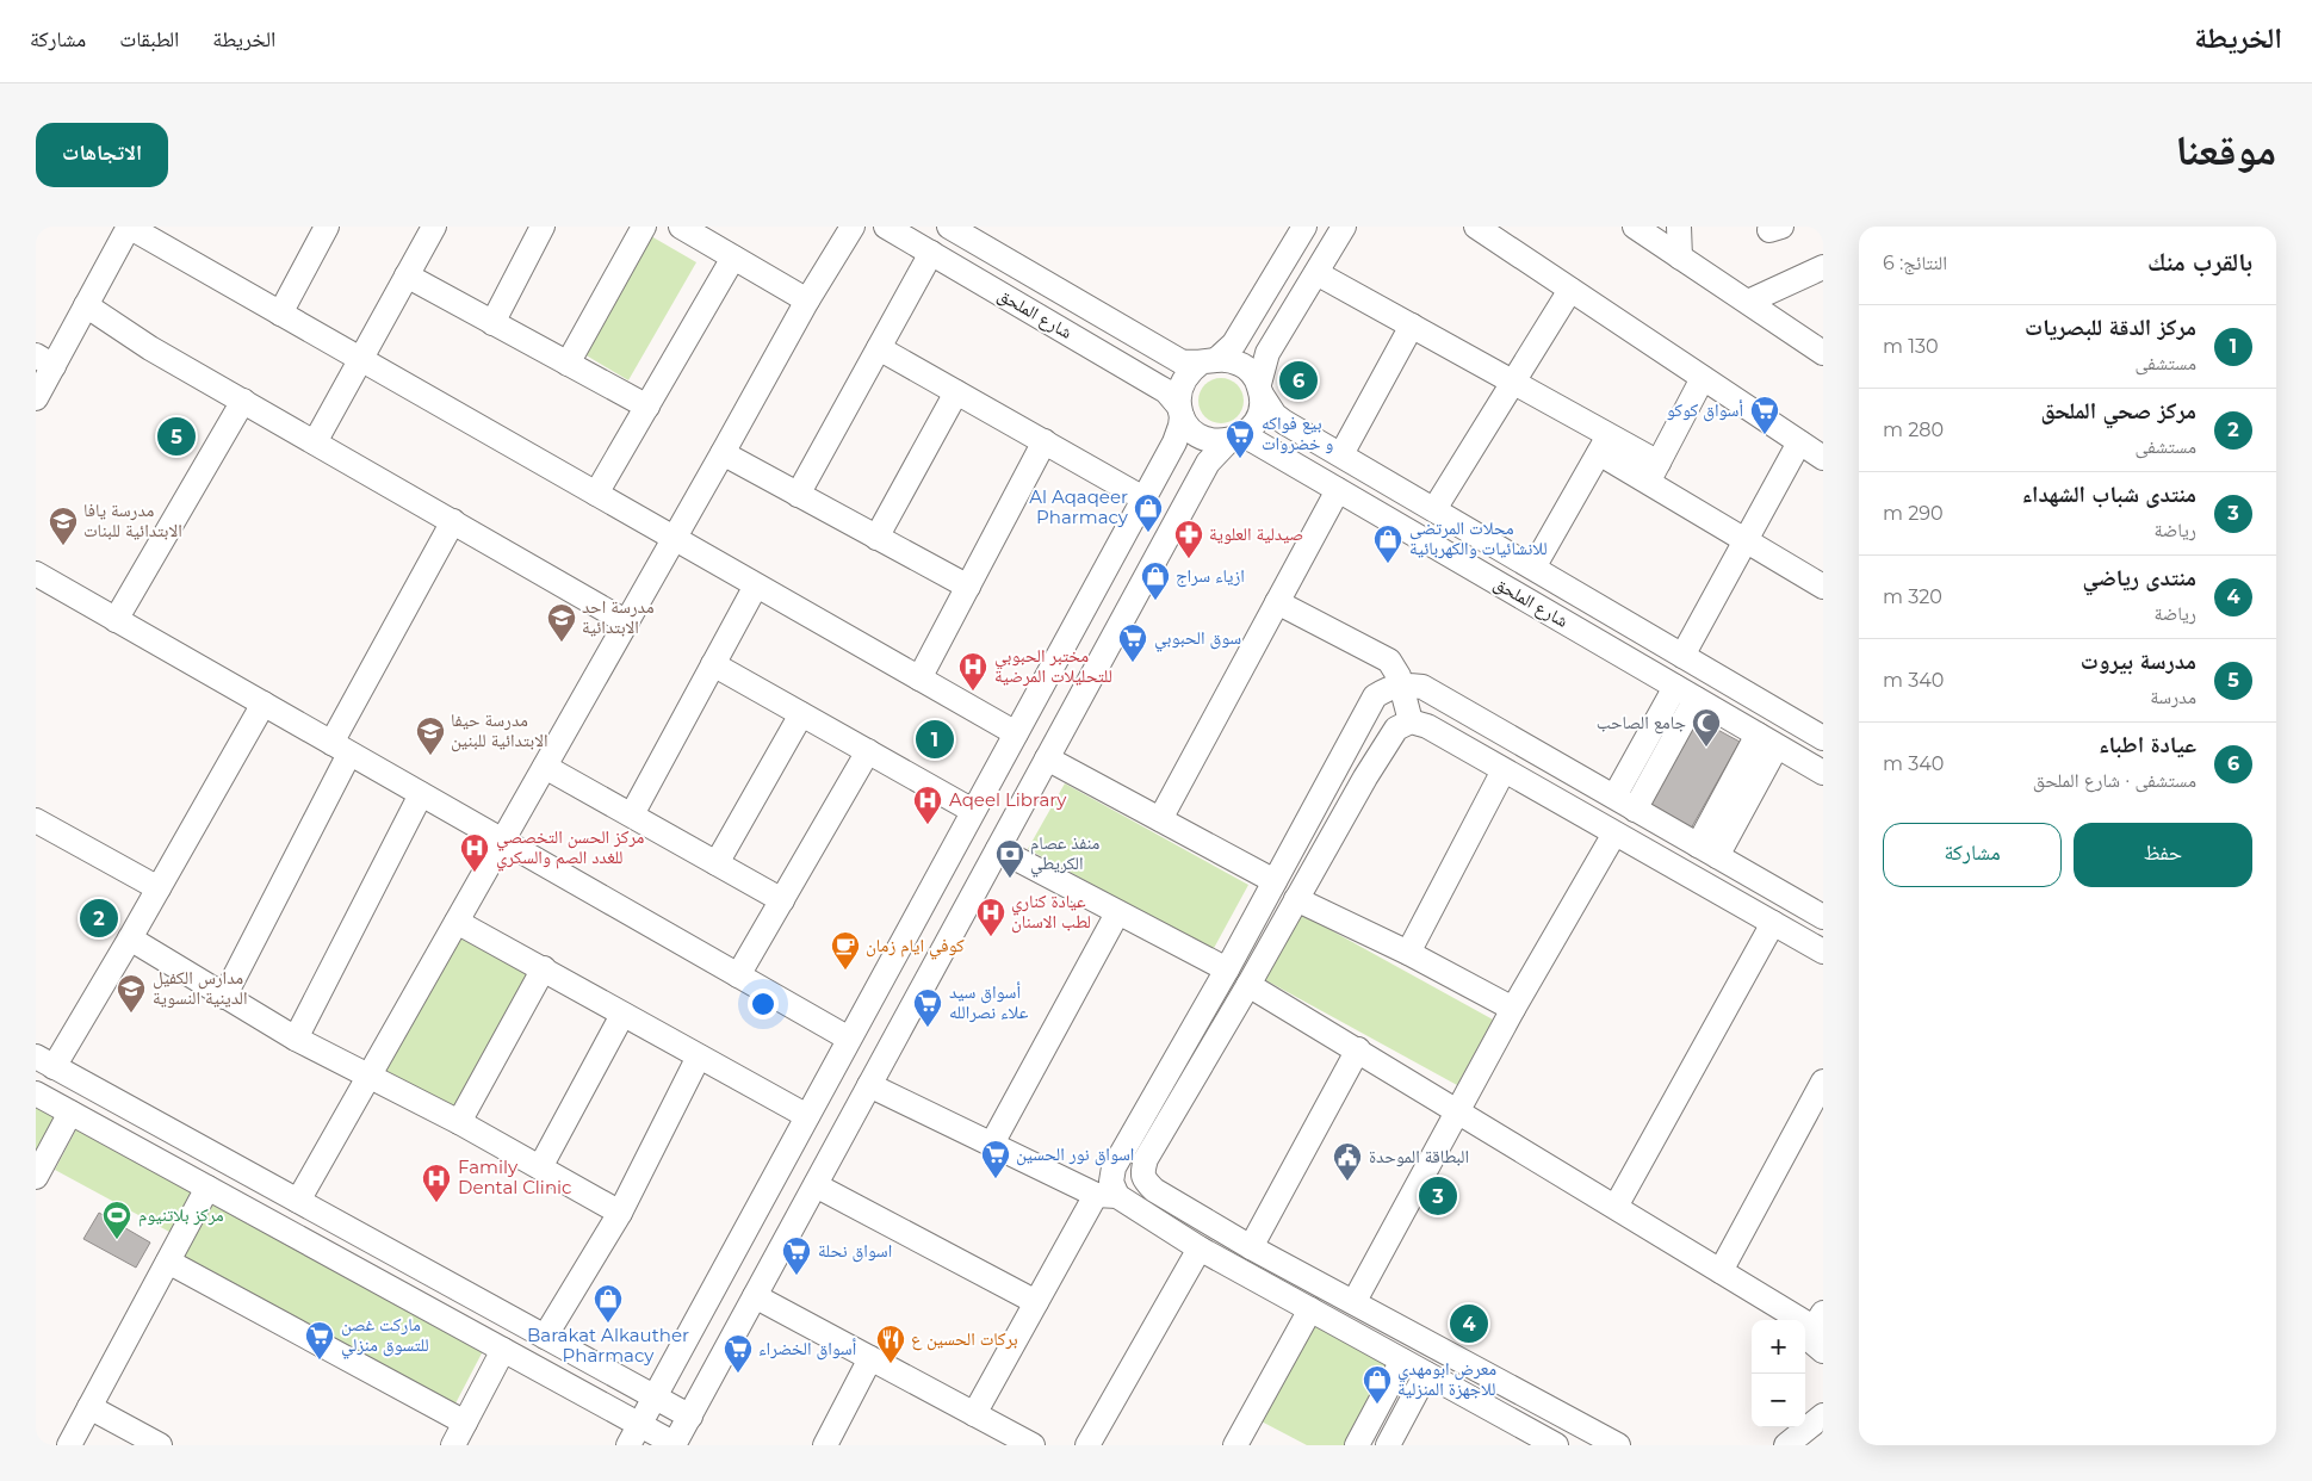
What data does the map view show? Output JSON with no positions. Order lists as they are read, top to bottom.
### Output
{
  "streets": {
    "street": ["شارع الملحق"]
  },
  "places": {
    "supermarket": [
      "أسواق كوكو",
      "بيع فواكه و خضروات",
      "سوق الحبوبي",
      "أسواق سيد علاء نصرالله",
      "اسواق نور الحسين",
      "اسواق نحلة",
      "ماركت غصن للتسوق منزلي",
      "أسواق الخضراء"
    ],
    "shop": [
      "Al Aqaqeer Pharmacy",
      "محلات المرتضى للانشائيات والكهربائية",
      "ازياء سراج",
      "Barakat Alkauther Pharmacy",
      "معرض ابومهدي للاجهزة المنزلية"
    ],
    "school or university": [
      "مدرسة يافا الابتدائية للبنات",
      "مدرسة احد الابتدائية",
      "مدرسة حيفا الابتدائية للبنين",
      "مدارس الكفيل الدينية النسوية"
    ],
    "pharmacy": ["صيدلية العلوية"],
    "hospital": [
      "مختبر الحبوبي للتحليلات المرضية",
      "Aqeel Library",
      "مركز الحسن التخصصي للغدد الصم والسكري",
      "عيادة كناري لطب الاسنان",
      "Family Dental Clinic"
    ],
    "mosque": ["جامع الصاحب"],
    "bank": ["منفذ عصام الكريطي"],
    "cafe": ["كوفي ايام زمان"],
    "public building": ["البطاقة الموحدة"],
    "sports": ["مركز بلاتنيوم"],
    "restaurant": ["بركات الحسين ع"]
  },
  "page": {
    "header": "الخريطة",
    "nav": ["الخريطة", "الطبقات", "مشاركة"],
    "title": "موقعنا",
    "buttons": [
      "الاتجاهات",
      ["حفظ", "مشاركة"]
    ],
    "heading": ["بالقرب منك", "النتائج: 6"],
    "list": [
      {
        "mark": "1",
        "name": "مركز الدقة للبصريات",
        "note": "مستشفى",
        "value": "130 m"
      },
      {
        "mark": "2",
        "name": "مركز صحي الملحق",
        "note": "مستشفى",
        "value": "280 m"
      },
      {
        "mark": "3",
        "name": "منتدى شباب الشهداء",
        "note": "رياضة",
        "value": "290 m"
      },
      {
        "mark": "4",
        "name": "منتدى رياضي",
        "note": "رياضة",
        "value": "320 m"
      },
      {
        "mark": "5",
        "name": "مدرسة بيروت",
        "note": "مدرسة",
        "value": "340 m"
      },
      {
        "mark": "6",
        "name": "عيادة اطباء",
        "note": "مستشفى · شارع الملحق",
        "value": "340 m"
      }
    ],
    "pins": [
      "6",
      "5",
      "1",
      "2",
      "3",
      "4"
    ],
    "map_buttons": ["+", "−"]
  }
}
